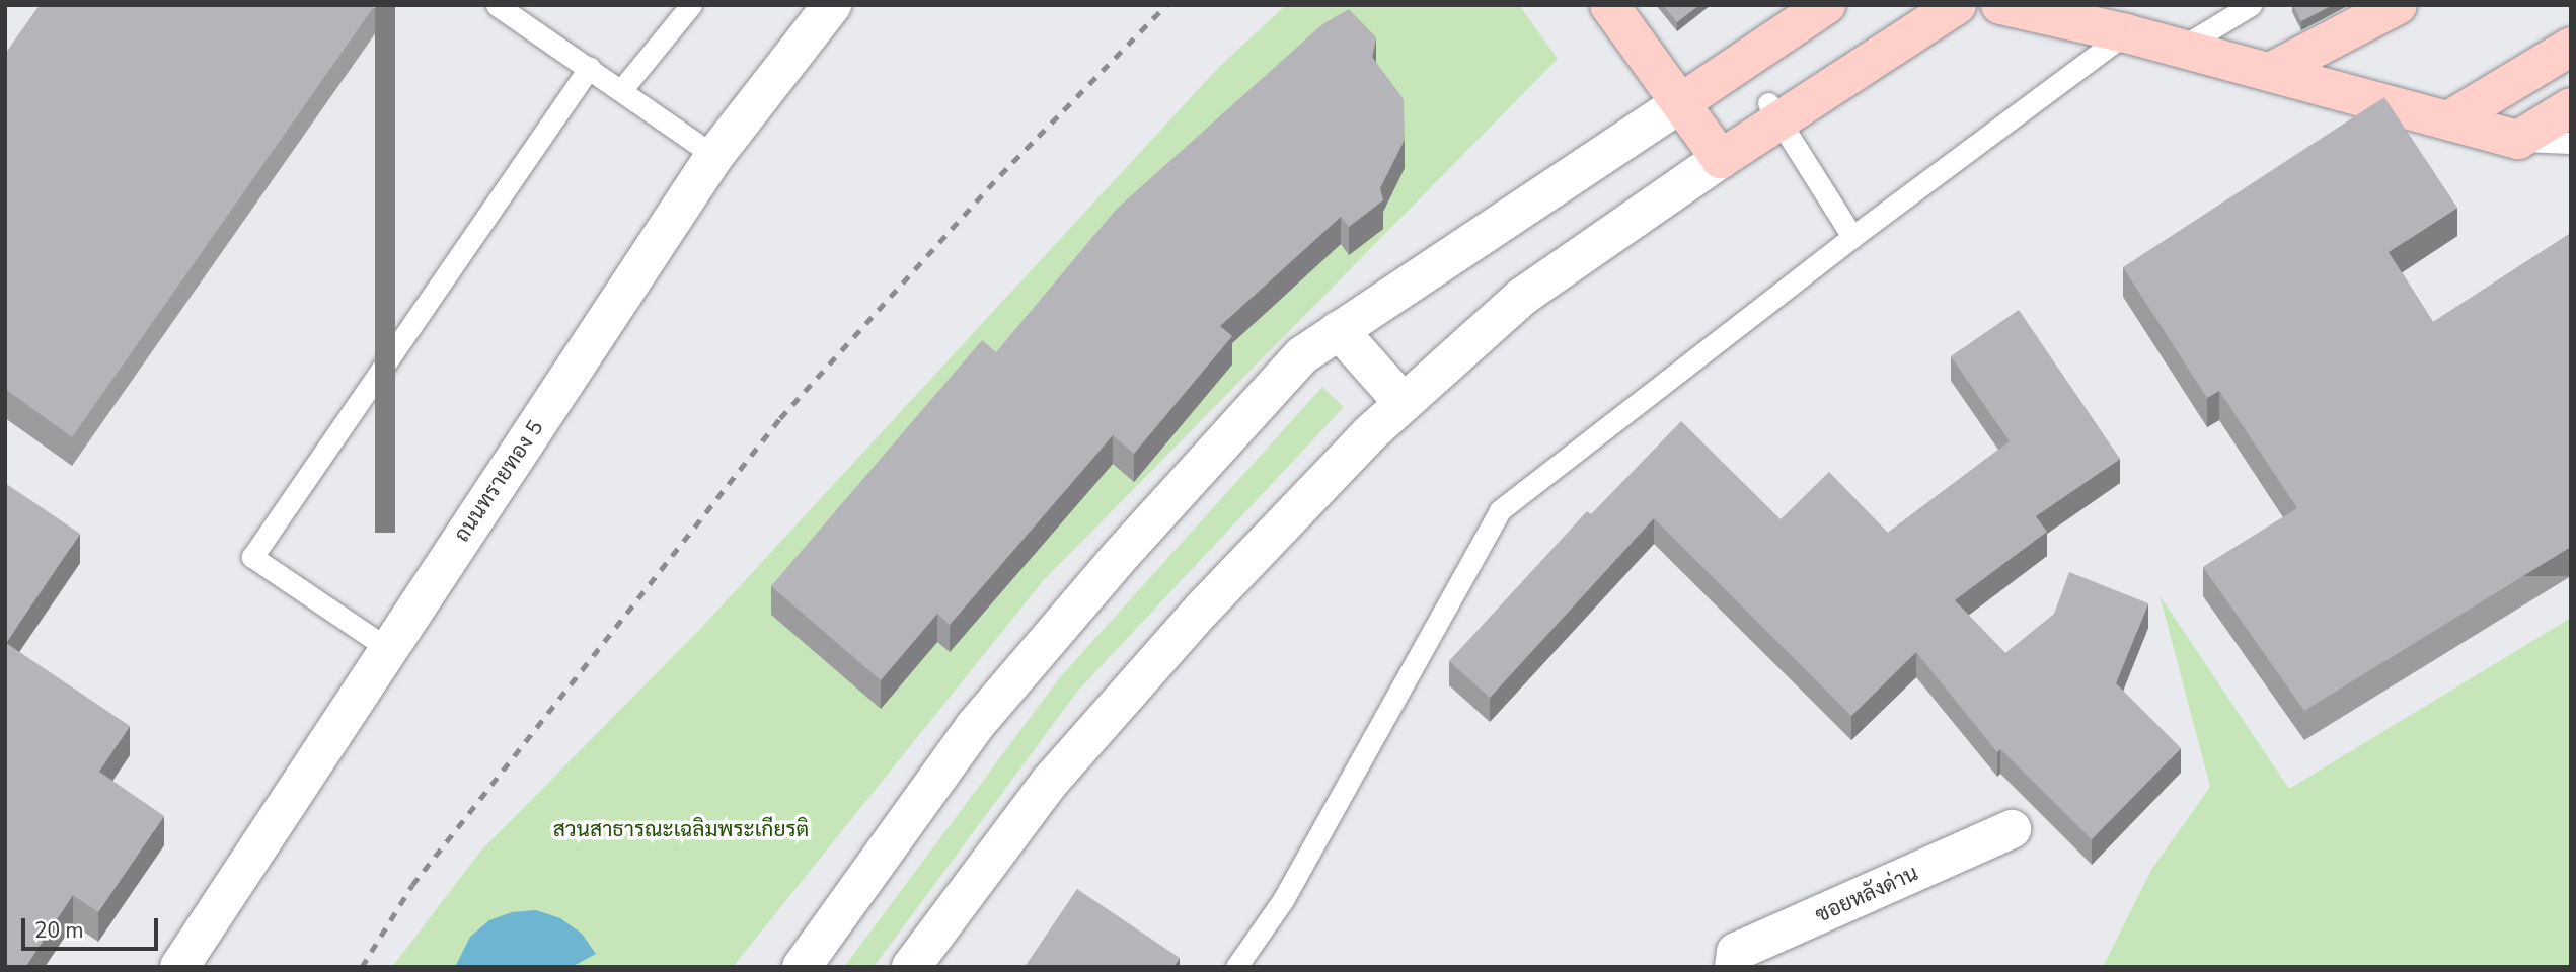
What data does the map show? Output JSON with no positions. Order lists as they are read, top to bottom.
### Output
{
  "streets": {
    "main road": ["ถนนทรายทอง 5", "ซอยหลังด่าน"]
  },
  "parks": ["สวนสาธารณะเฉลิมพระเกียรติ"],
  "scale_bar": "20 m"
}
